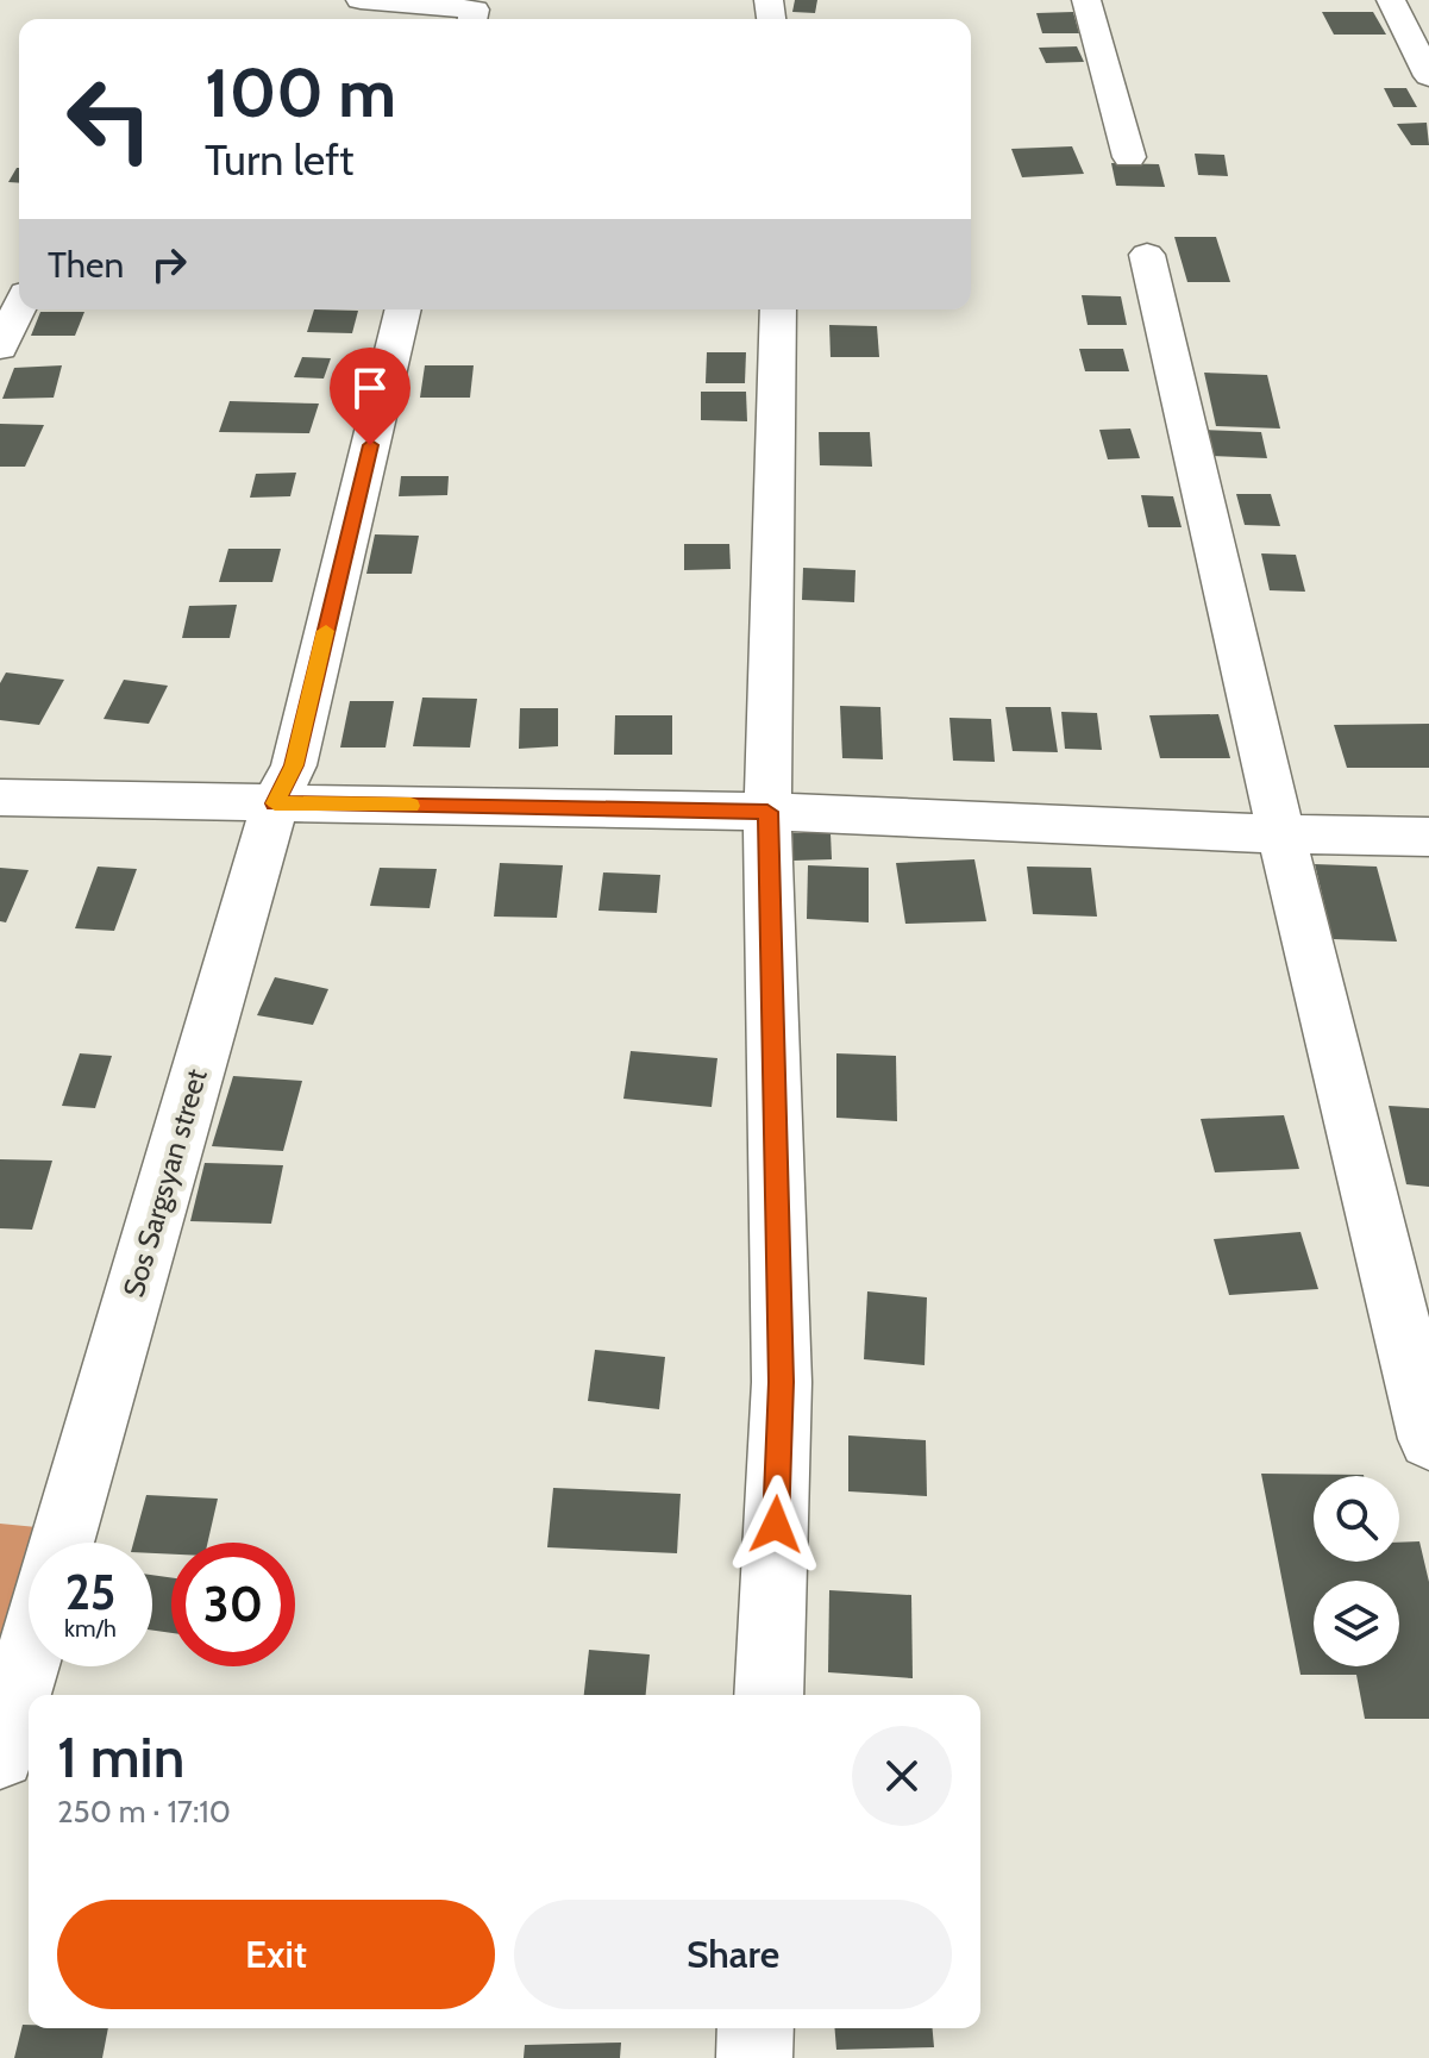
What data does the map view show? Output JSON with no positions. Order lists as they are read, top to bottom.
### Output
{
  "streets": {
    "street": ["Sos Sargsyan street"]
  },
  "page": {
    "turn": ["100 m", "Turn left"],
    "then": "Then",
    "speed": "25 km/h",
    "limit": "30",
    "heading": ["1 min", "250 m · 17:10"],
    "buttons": ["Exit", "Share"]
  }
}
